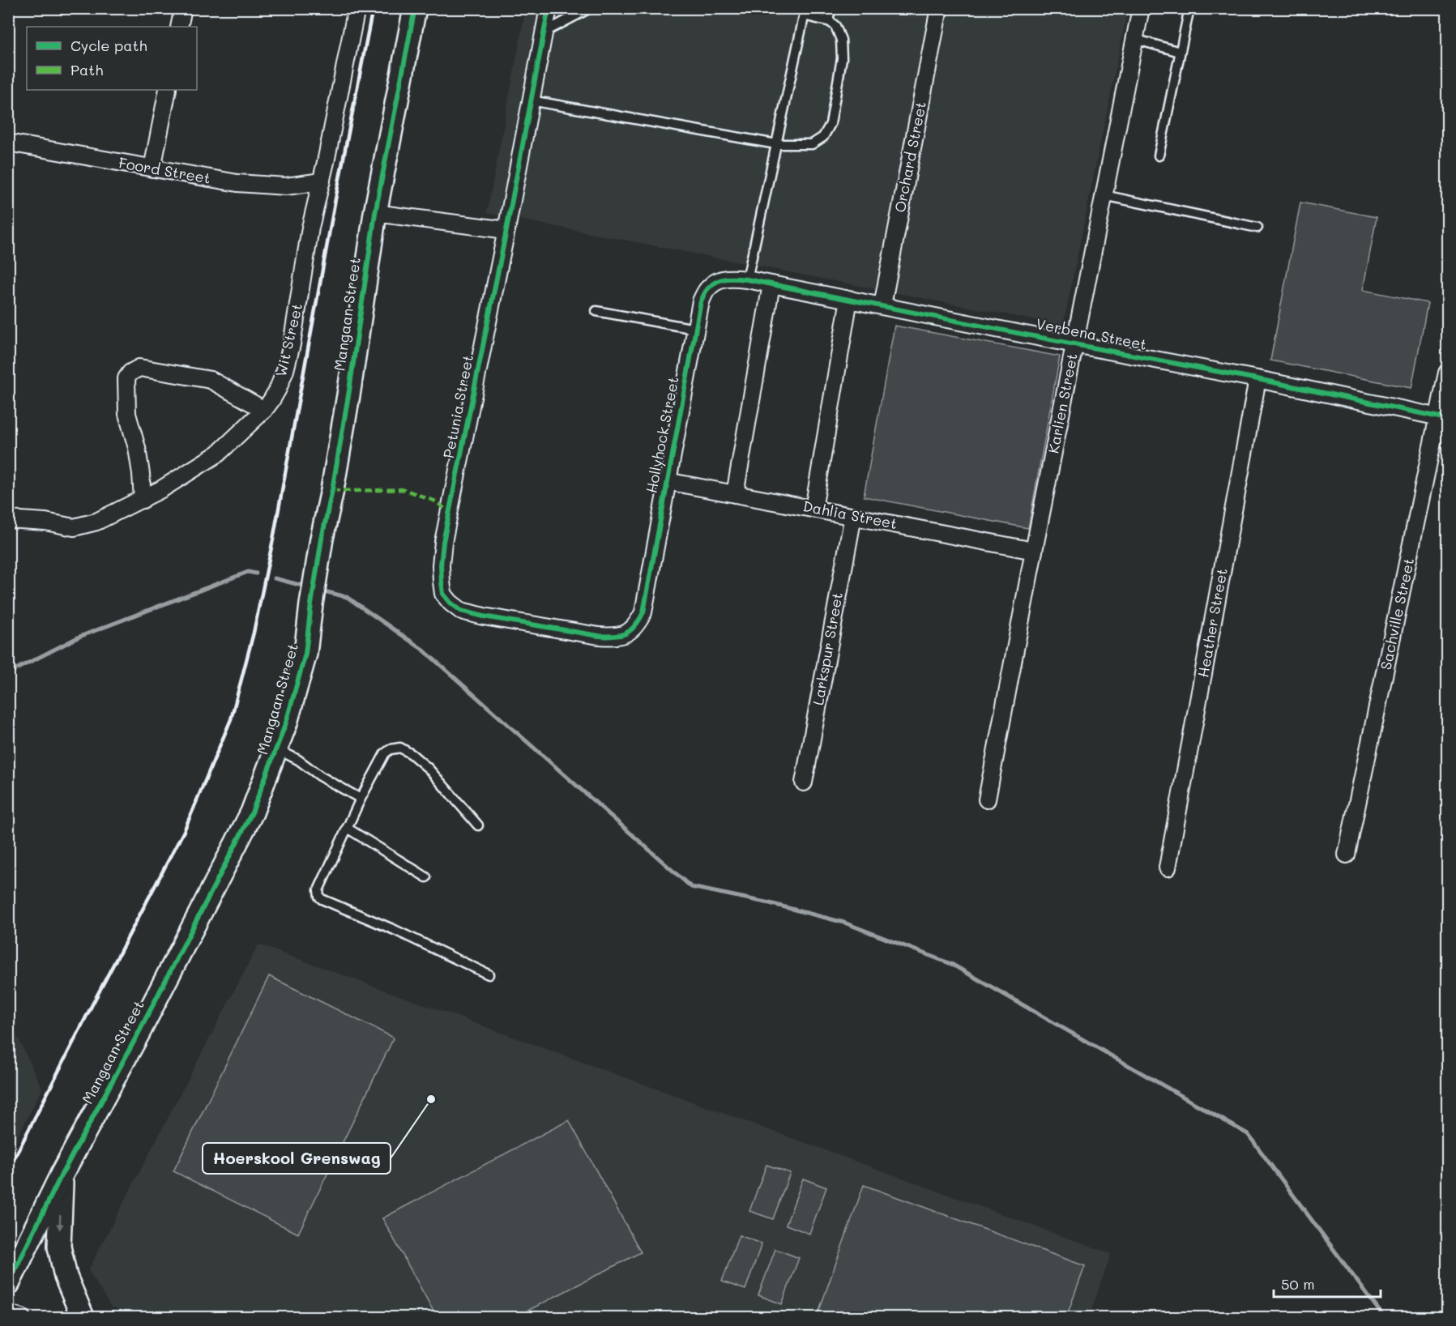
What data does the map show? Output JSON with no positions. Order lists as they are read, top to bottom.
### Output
{
  "streets": {
    "street": [
      "Orchard Street",
      "Foord Street",
      "Mangaan Street",
      "Verbena Street",
      "Wit Street",
      "Karlien Street",
      "Petunia Street",
      "Hollyhock Street",
      "Dahlia Street",
      "Sachville Street",
      "Heather Street",
      "Larkspur Street"
    ]
  },
  "crossings": [
    ["Orchard Street", "Verbena Street"],
    ["Foord Street", "Wit Street"],
    ["Verbena Street", "Karlien Street"],
    ["Verbena Street", "Hollyhock Street"],
    ["Verbena Street", "Sachville Street"],
    ["Verbena Street", "Heather Street"],
    ["Karlien Street", "Dahlia Street"],
    ["Petunia Street", "Hollyhock Street"],
    ["Hollyhock Street", "Dahlia Street"],
    ["Dahlia Street", "Larkspur Street"]
  ],
  "places": ["Hoerskool Grenswag"],
  "legend": ["Cycle path", "Path"],
  "scale_bar": "50 m"
}
